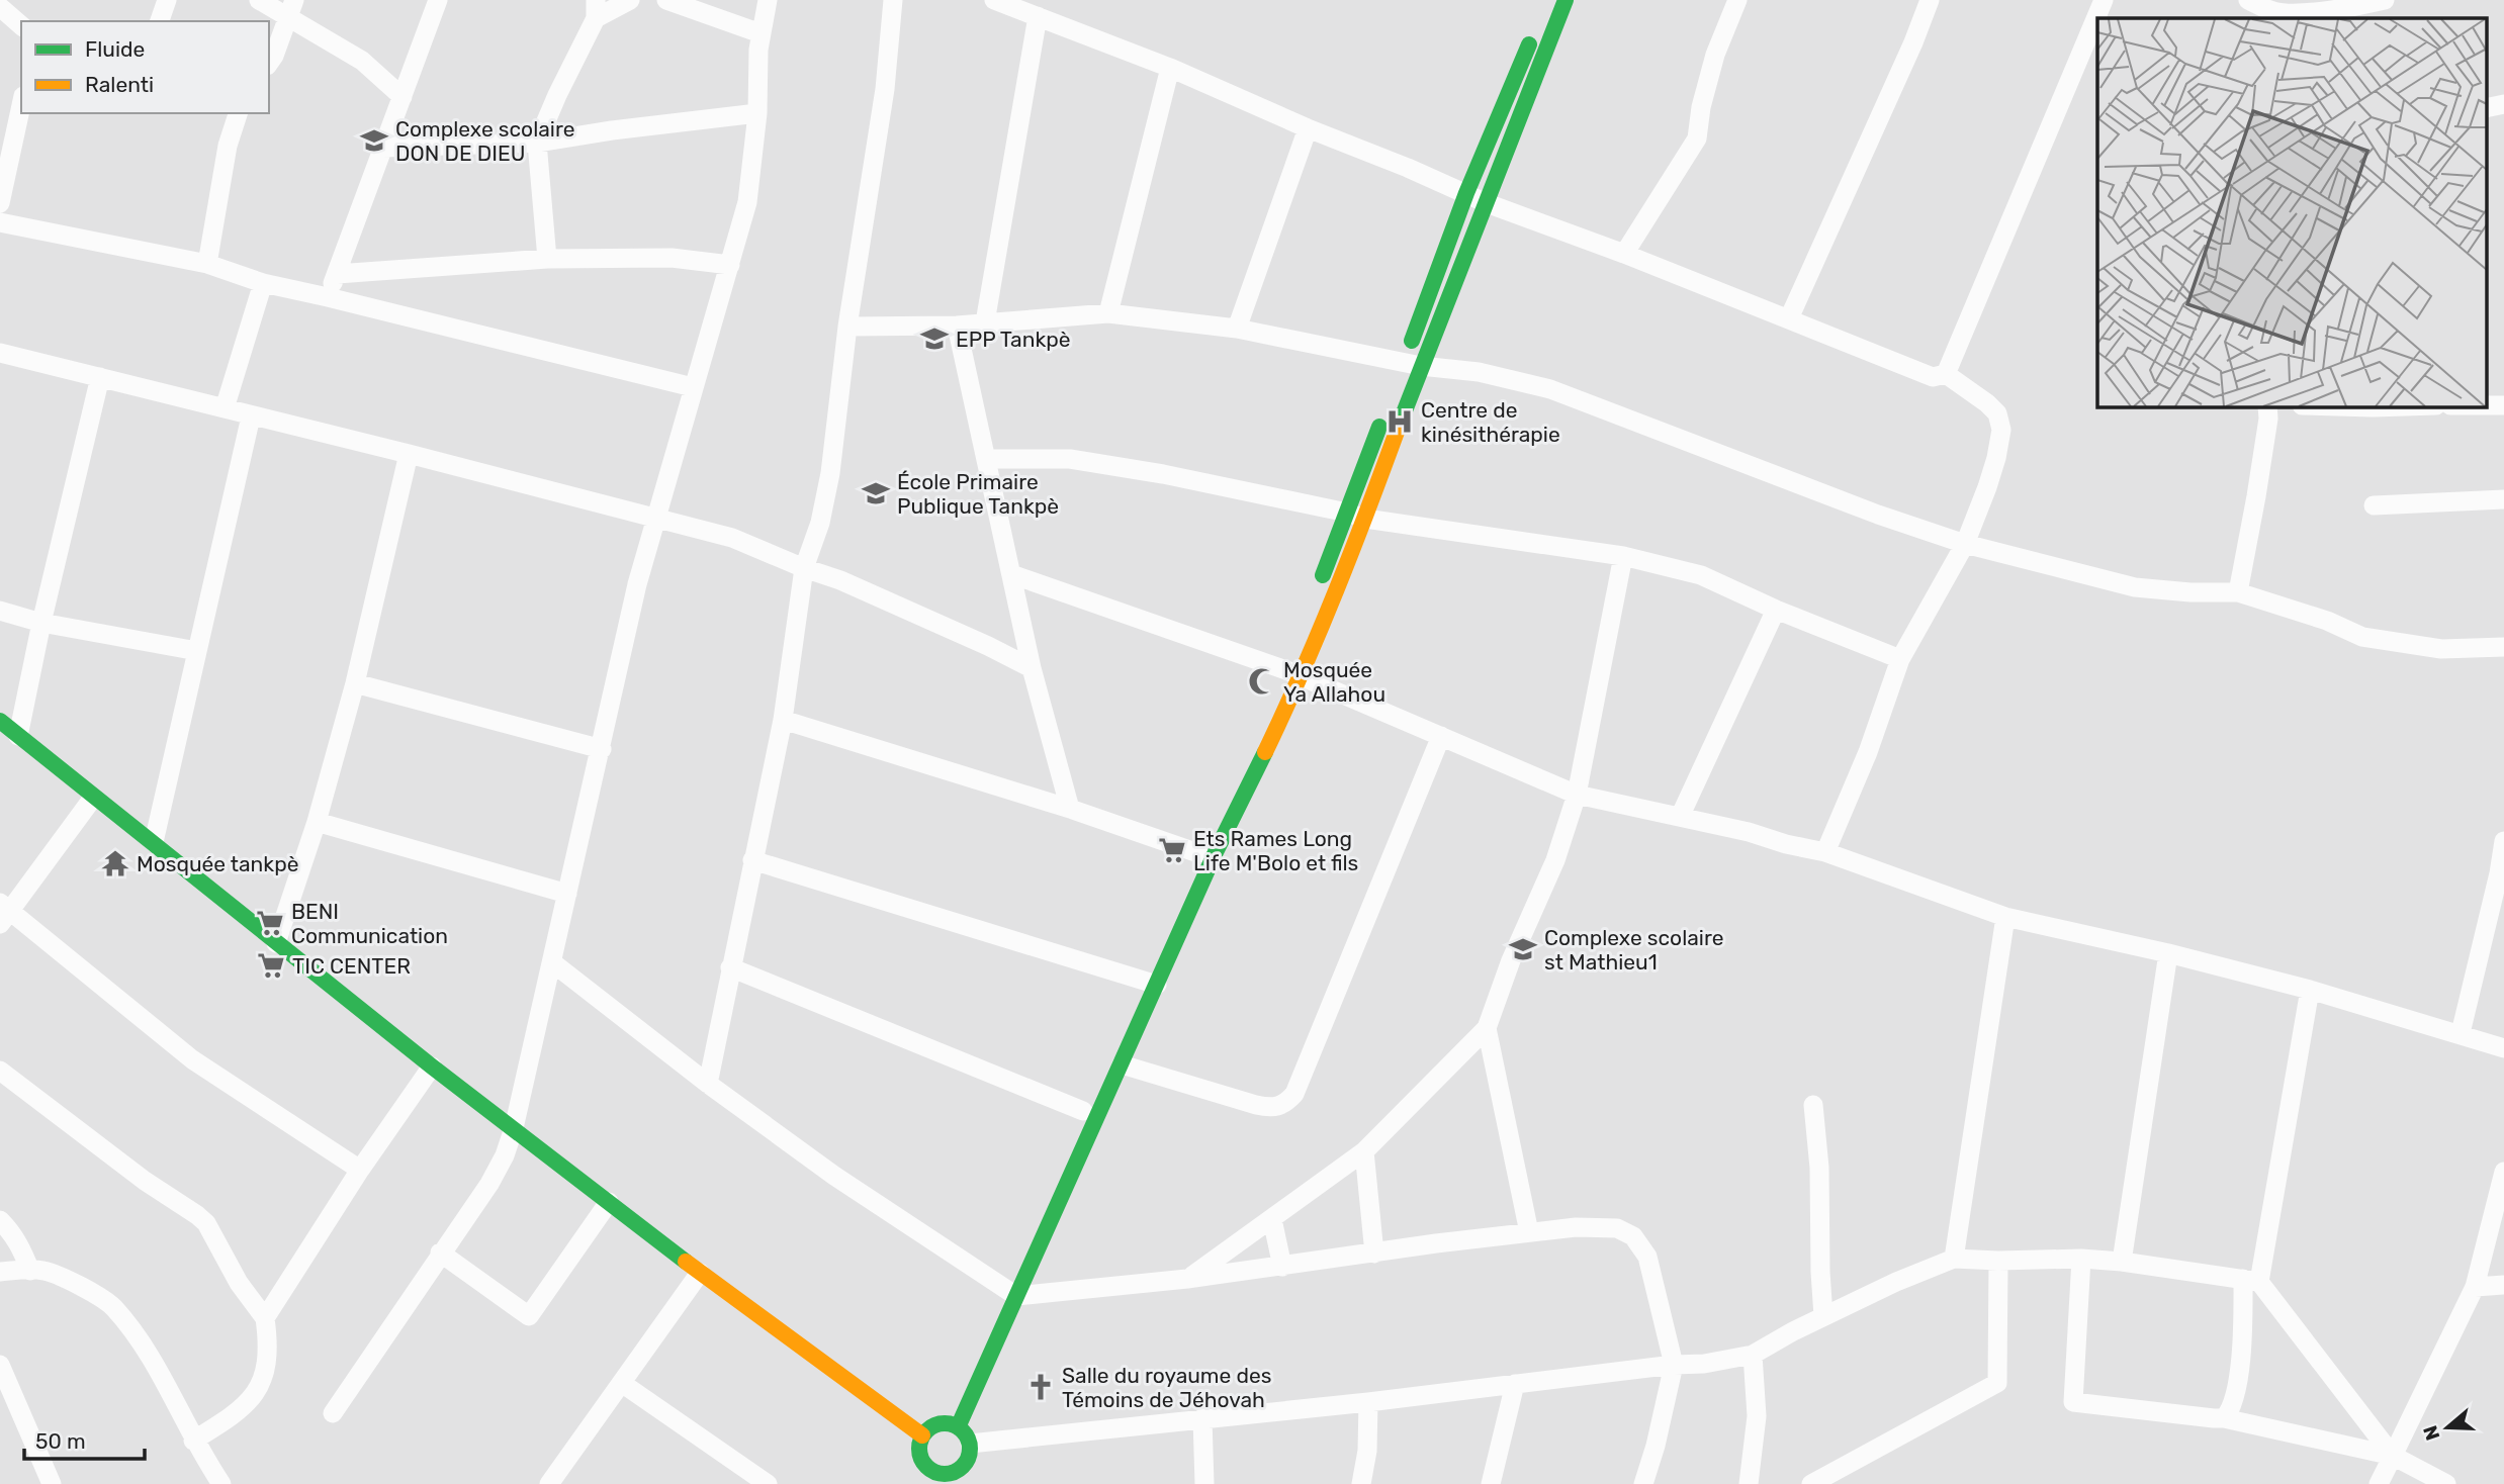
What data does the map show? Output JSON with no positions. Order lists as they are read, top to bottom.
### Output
{
  "places": {
    "school or university": [
      "Complexe scolaire DON DE DIEU",
      "EPP Tankpè",
      "École Primaire Publique Tankpè",
      "Complexe scolaire st Mathieu1"
    ],
    "hospital": ["Centre de kinésithérapie"],
    "mosque": ["Mosquée Ya Allahou"],
    "supermarket": ["Ets Rames Long Life M'Bolo et fils", "BENI Communication", "TIC CENTER"],
    "temple": ["Mosquée tankpè"],
    "church": ["Salle du royaume des Témoins de Jéhovah"]
  },
  "legend": ["Fluide", "Ralenti"],
  "scale_bar": "50 m",
  "north": "left"
}
